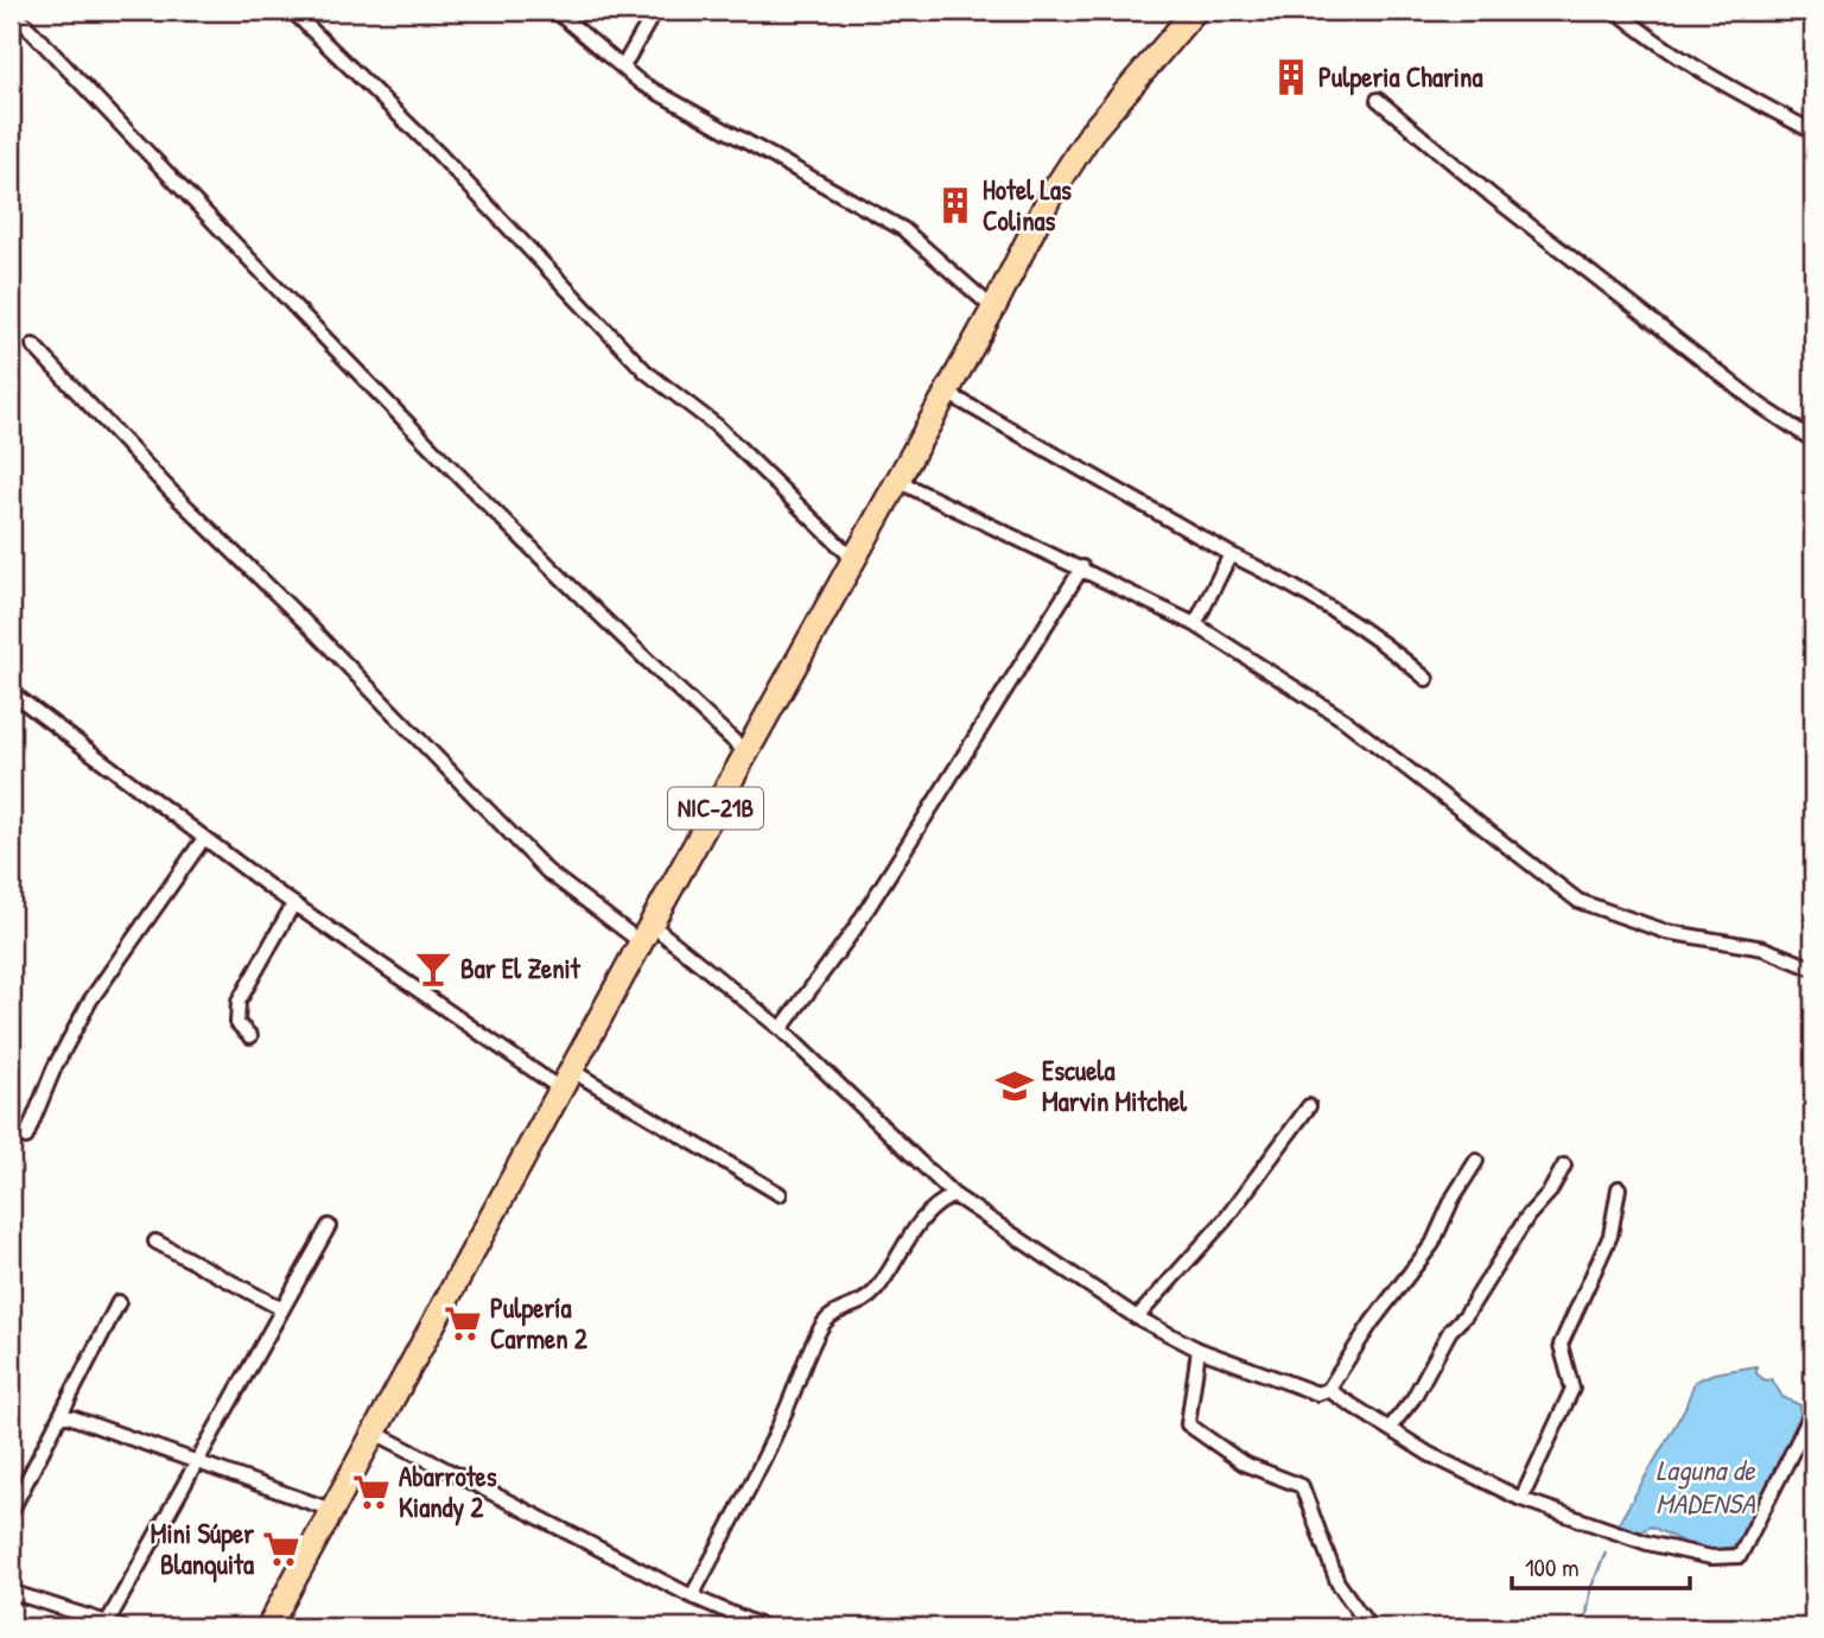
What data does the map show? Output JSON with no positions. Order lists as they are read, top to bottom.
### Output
{
  "streets": {
    "highway": ["NIC-21B"]
  },
  "water": ["Laguna de MADENSA"],
  "places": {
    "building": ["Pulperia Charina", "Hotel Las Colinas"],
    "bar": ["Bar El Zenit"],
    "school or university": ["Escuela Marvin Mitchel"],
    "supermarket": ["Pulpería Carmen 2", "Abarrotes Kiandy 2", "Mini Súper Blanquita"]
  },
  "scale_bar": "100 m"
}
